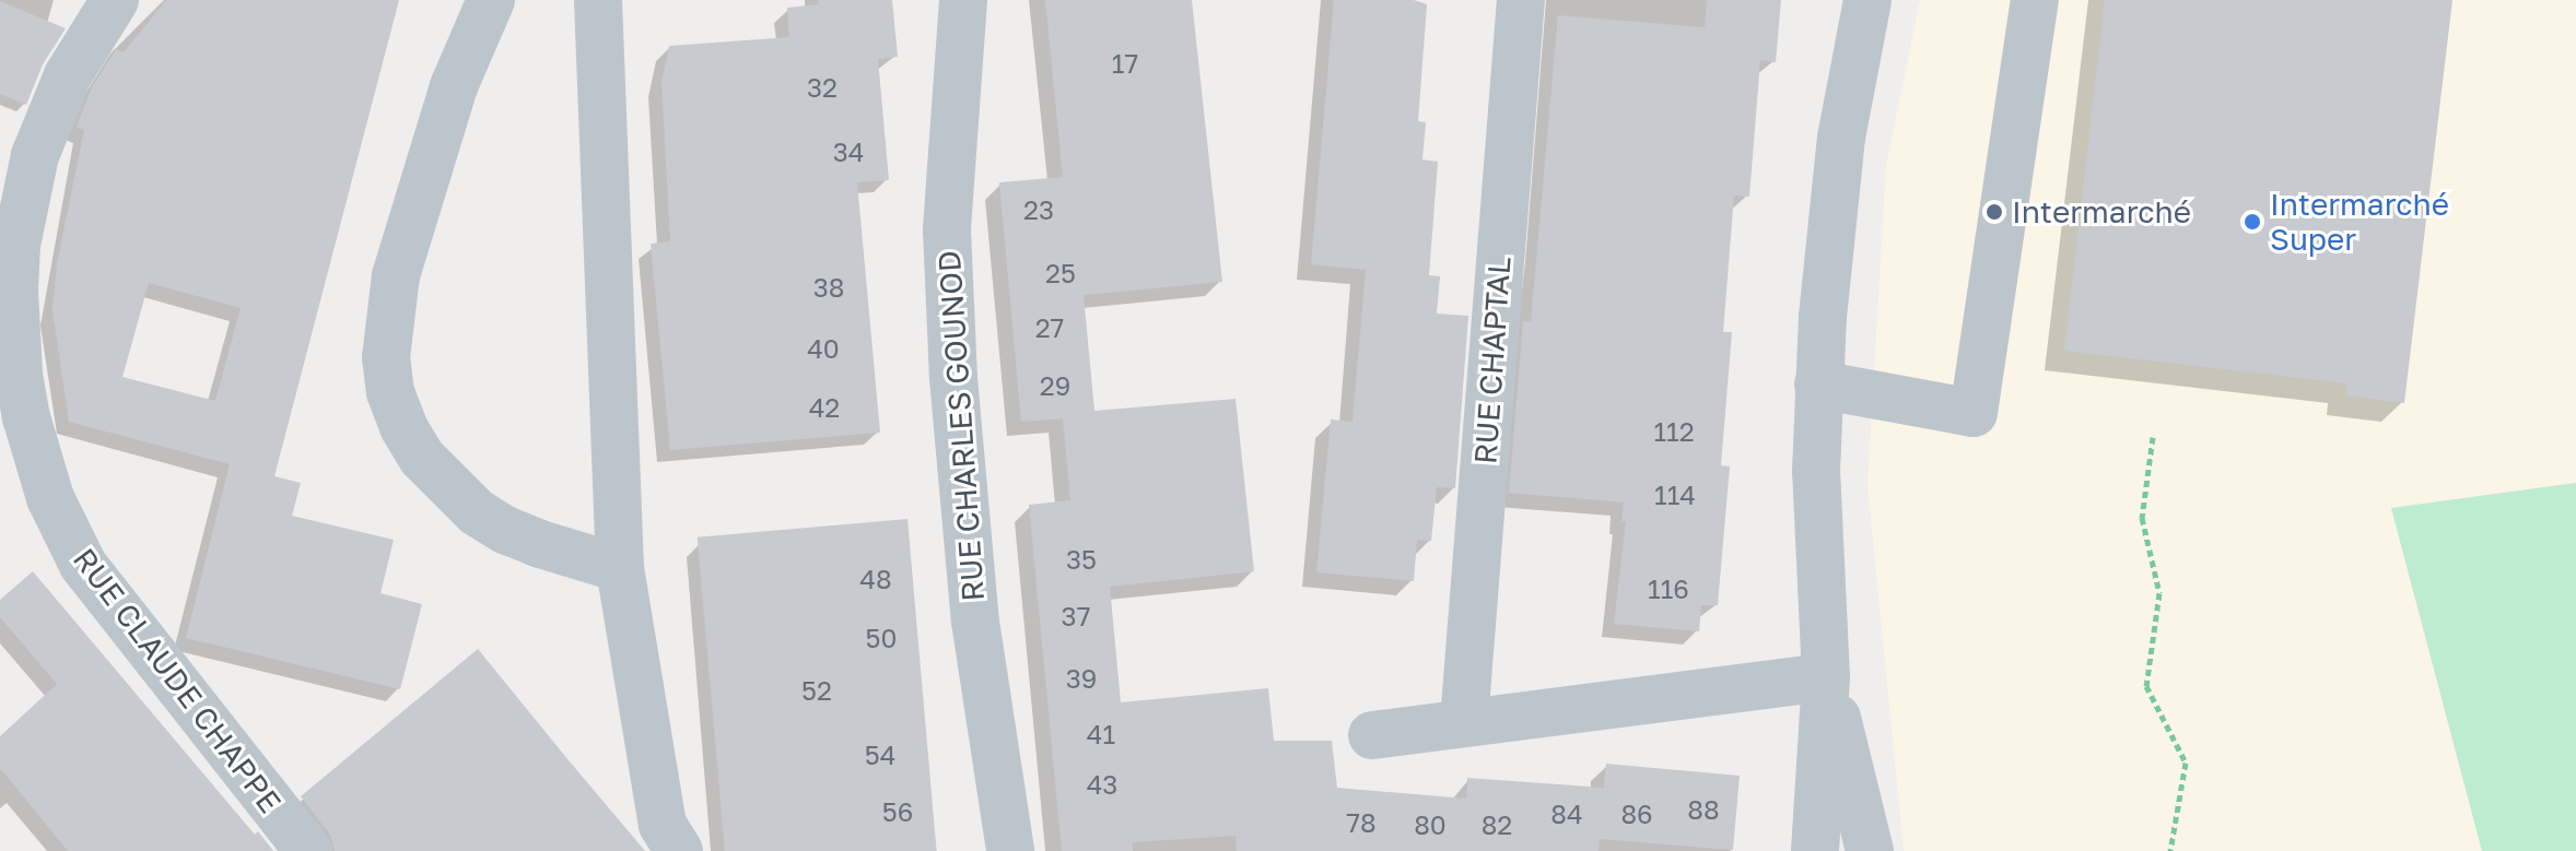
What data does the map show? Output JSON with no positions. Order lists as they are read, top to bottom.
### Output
{
  "streets": {
    "street": ["RUE CHAPTAL", "RUE CHARLES GOUNOD", "RUE CLAUDE CHAPPE"]
  },
  "places": ["Intermarché", "Intermarché Super"],
  "house_numbers": [
    "17",
    "32",
    "34",
    "23",
    "25",
    "38",
    "27",
    "40",
    "29",
    "42",
    "112",
    "114",
    "35",
    "48",
    "116",
    "37",
    "50",
    "39",
    "52",
    "41",
    "54",
    "43",
    "88",
    "56",
    "84",
    "86",
    "78",
    "80",
    "82"
  ]
}
